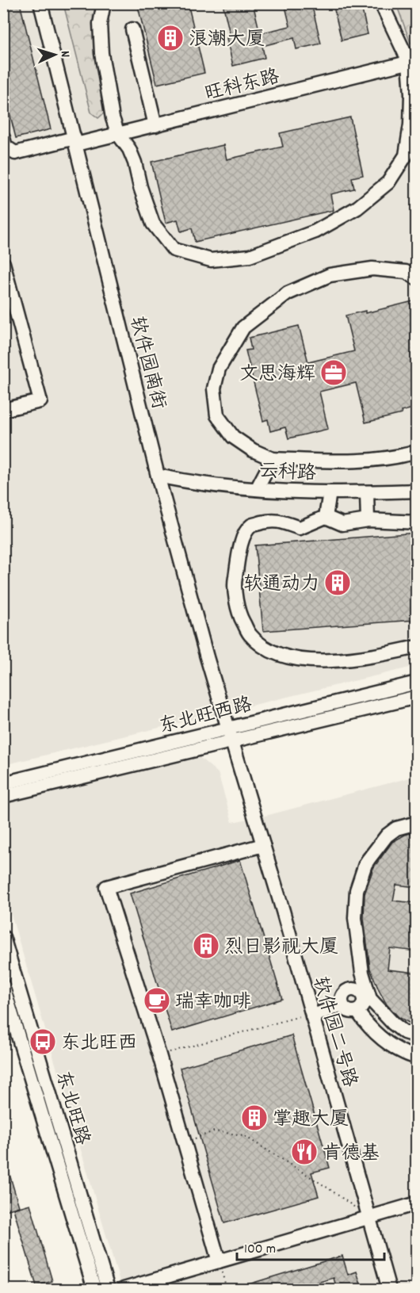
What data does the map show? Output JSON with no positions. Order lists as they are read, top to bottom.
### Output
{
  "streets": {
    "street": [
      "旺科东路",
      "软件园南街",
      "云科路",
      "东北旺西路",
      "软件园二号路",
      "东北旺路"
    ]
  },
  "crossings": [
    ["旺科东路", "软件园南街"],
    ["软件园南街", "云科路"],
    ["软件园南街", "东北旺西路"],
    ["软件园南街", "软件园二号路"],
    ["东北旺西路", "软件园二号路"]
  ],
  "places": {
    "building": [
      "浪潮大厦",
      "软通动力",
      "烈日影视大厦",
      "掌趣大厦"
    ],
    "office": ["文思海辉"],
    "cafe": ["瑞幸咖啡"],
    "bus stop": ["东北旺西"],
    "restaurant": ["肯德基"]
  },
  "scale_bar": "100 m",
  "north": "right"
}
